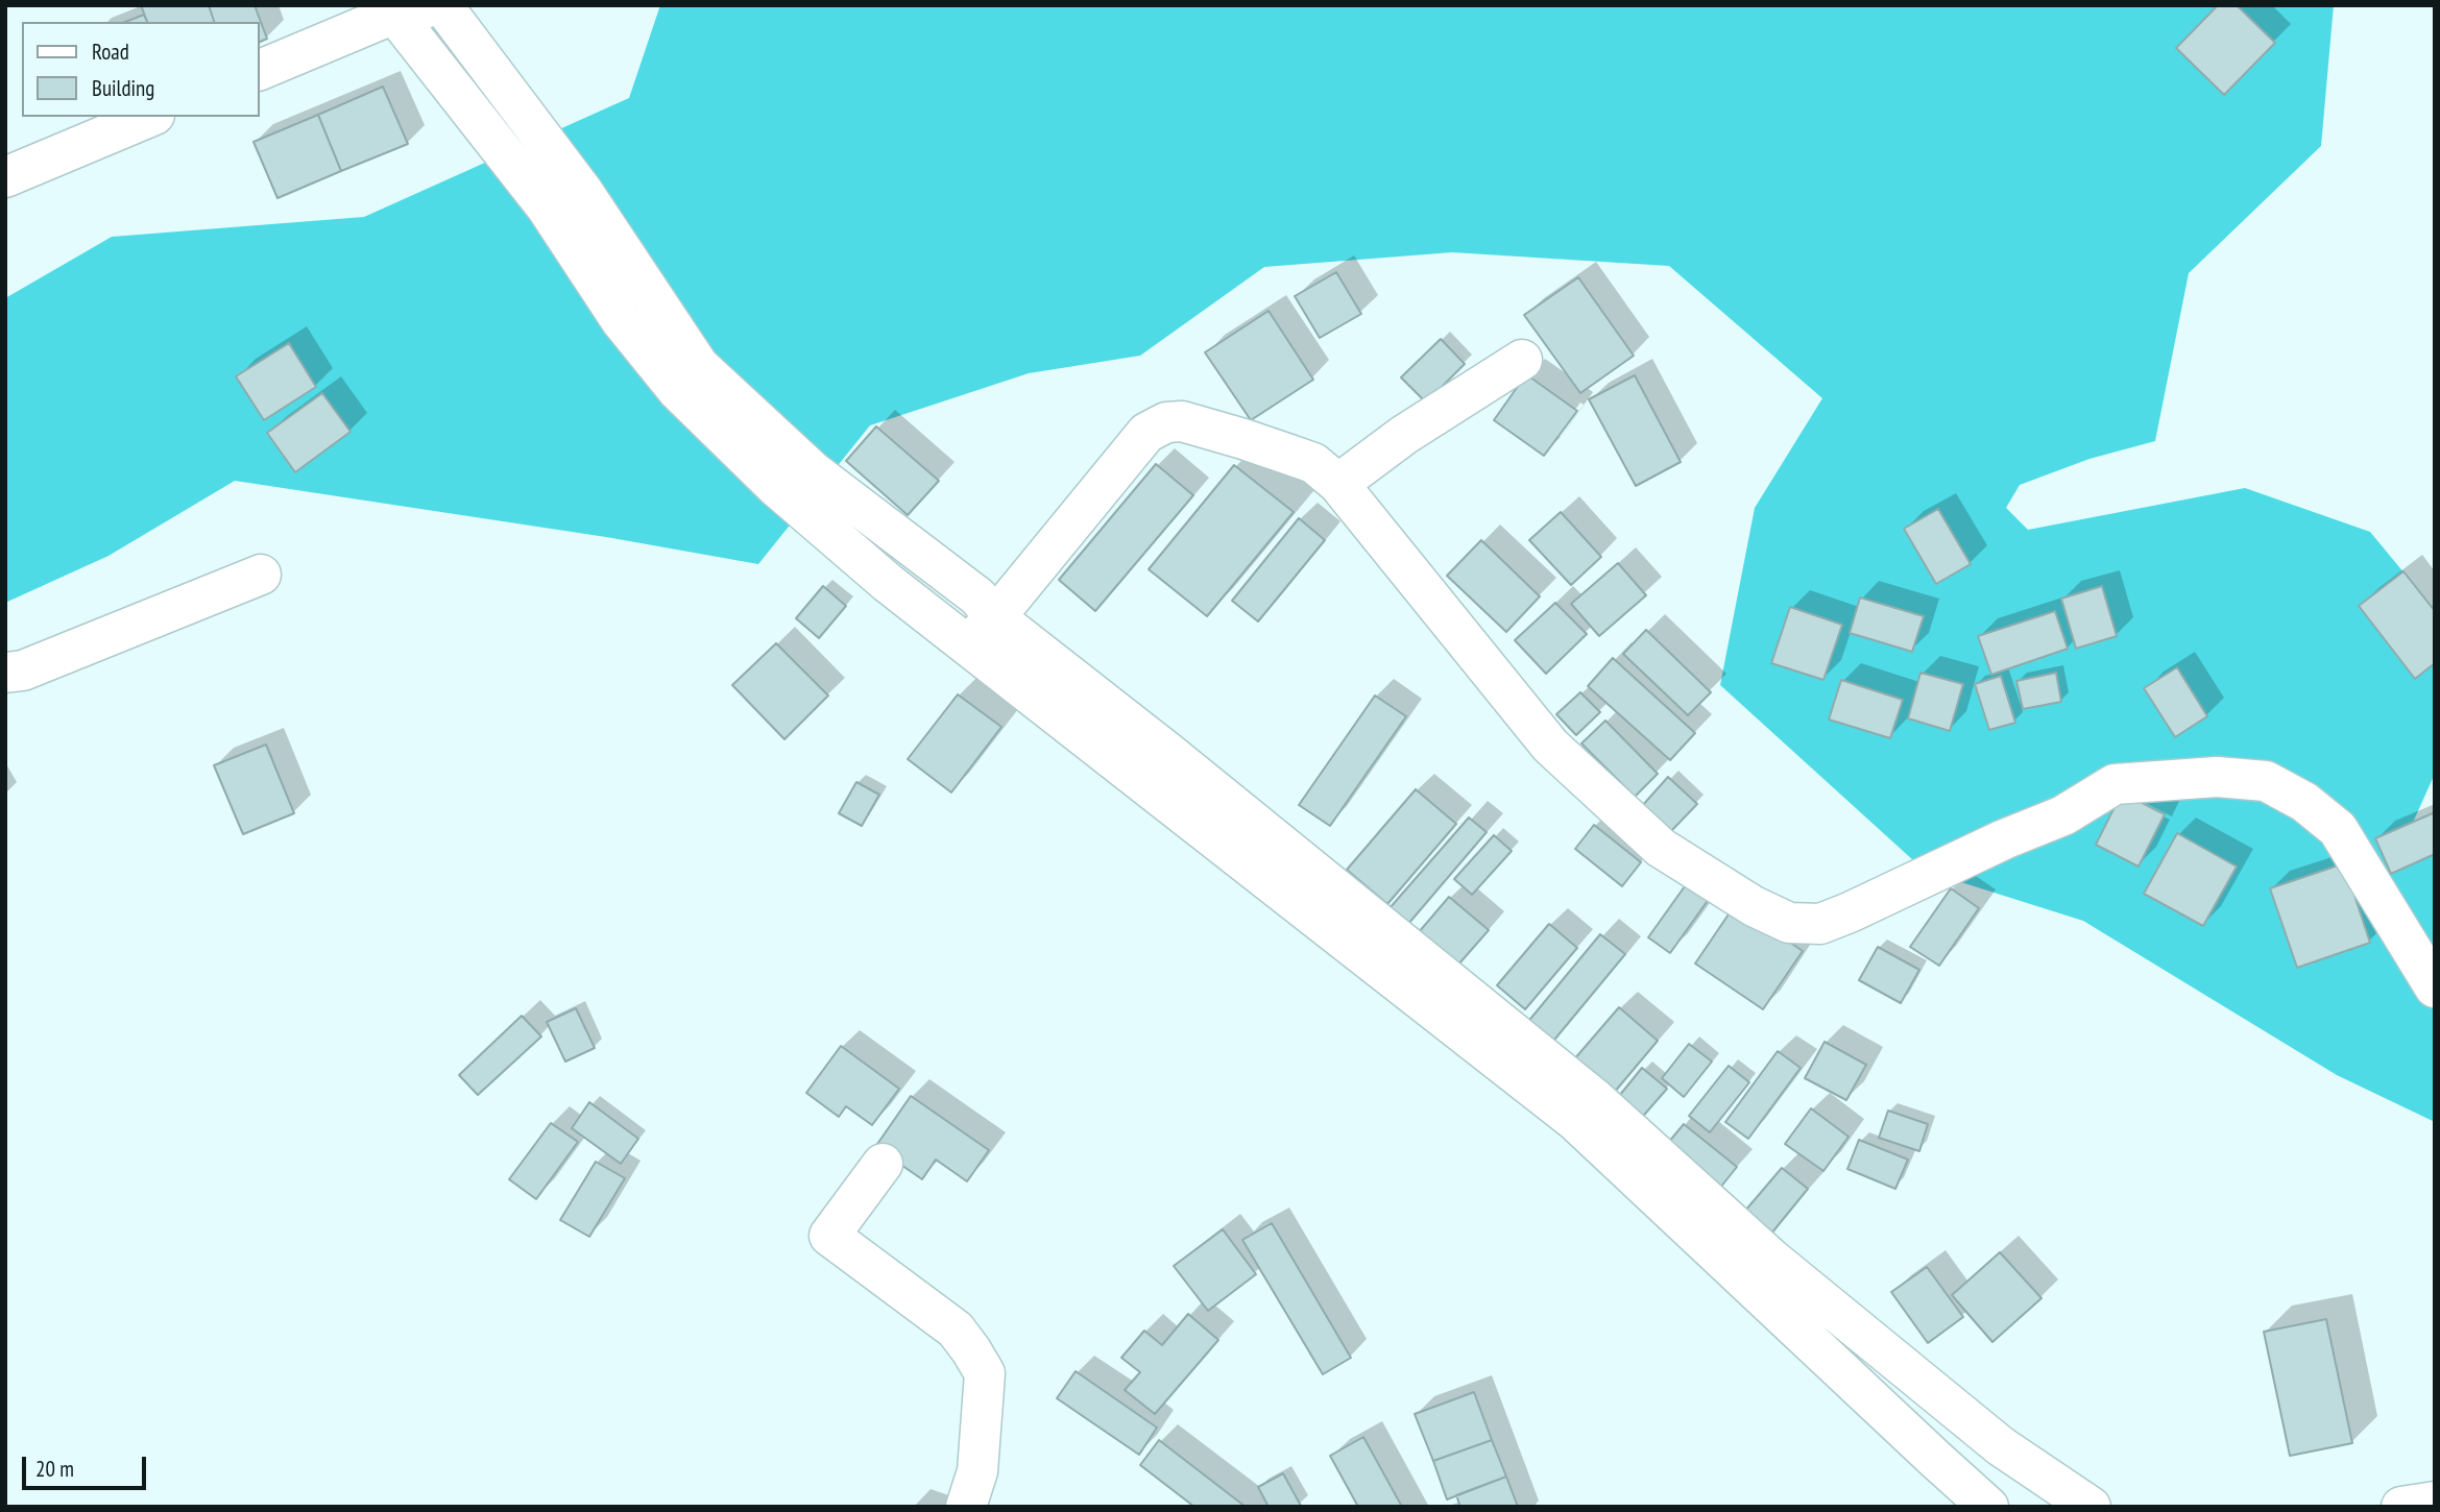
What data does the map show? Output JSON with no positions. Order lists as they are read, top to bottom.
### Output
{
  "legend": ["Road", "Building"],
  "scale_bar": "20 m"
}
